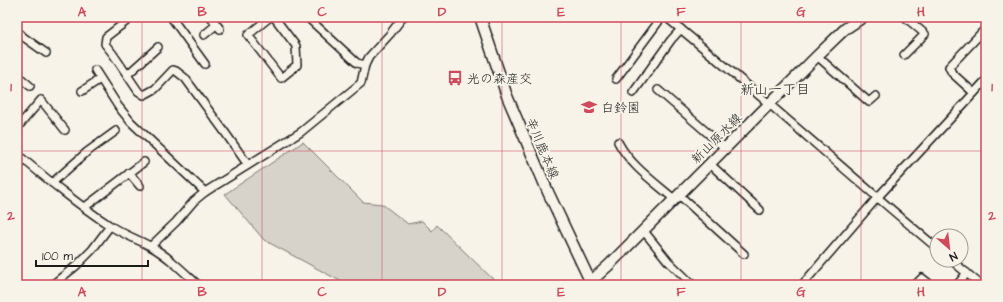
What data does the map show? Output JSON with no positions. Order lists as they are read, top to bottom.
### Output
{
  "streets": {
    "main road": ["新山原水線", "辛川鹿本線"]
  },
  "crossings": [
    ["新山原水線", "辛川鹿本線"]
  ],
  "districts": ["新山一丁目"],
  "places": {
    "bus stop": ["光の森産交"],
    "school or university": ["白鈴園"]
  },
  "scale_bar": "100 m",
  "north": "bottom right",
  "grid": {
    "columns": [
      "A",
      "B",
      "C",
      "D",
      "E",
      "F",
      "G",
      "H"
    ],
    "rows": ["1", "2"]
  }
}
